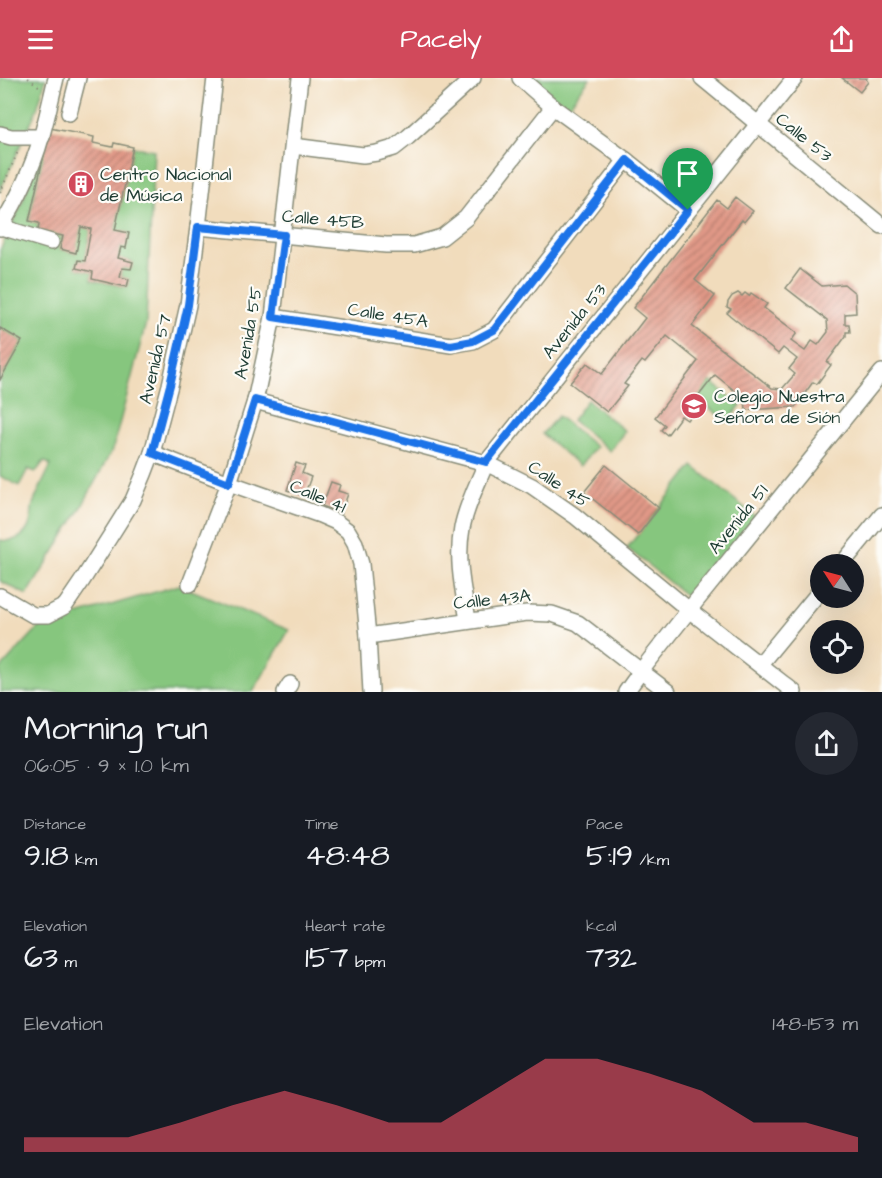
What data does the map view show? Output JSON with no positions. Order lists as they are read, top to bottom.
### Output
{
  "streets": {
    "street": [
      "Calle 53",
      "Calle 45B",
      "Calle 45A",
      "Avenida 53",
      "Avenida 55",
      "Avenida 57",
      "Calle 45",
      "Calle 41",
      "Avenida 51",
      "Calle 43A"
    ]
  },
  "crossings": [
    ["Calle 53", "Avenida 53"],
    ["Calle 45B", "Avenida 55"],
    ["Calle 45B", "Avenida 57"],
    ["Calle 45A", "Avenida 55"],
    ["Avenida 53", "Calle 45"],
    ["Avenida 53", "Calle 43A"],
    ["Avenida 55", "Calle 45"],
    ["Avenida 55", "Calle 41"],
    ["Avenida 57", "Calle 41"],
    ["Calle 45", "Avenida 51"],
    ["Calle 41", "Calle 43A"],
    ["Avenida 51", "Calle 43A"]
  ],
  "places": {
    "building": ["Centro Nacional de Música"],
    "school or university": ["Colegio Nuestra Señora de Sión"]
  },
  "north": "top left",
  "page": {
    "header": "Pacely",
    "heading": ["Morning run", "06:05 · 9 × 1.0 km"],
    "stats": [
      ["Distance", "9.18 km"],
      ["Time", "48:48"],
      ["Pace", "5:19 /km"],
      ["Elevation", "63 m"],
      ["Heart rate", "157 bpm"],
      ["kcal", "732"]
    ],
    "chart": ["Elevation", "148–153 m"]
  }
}
